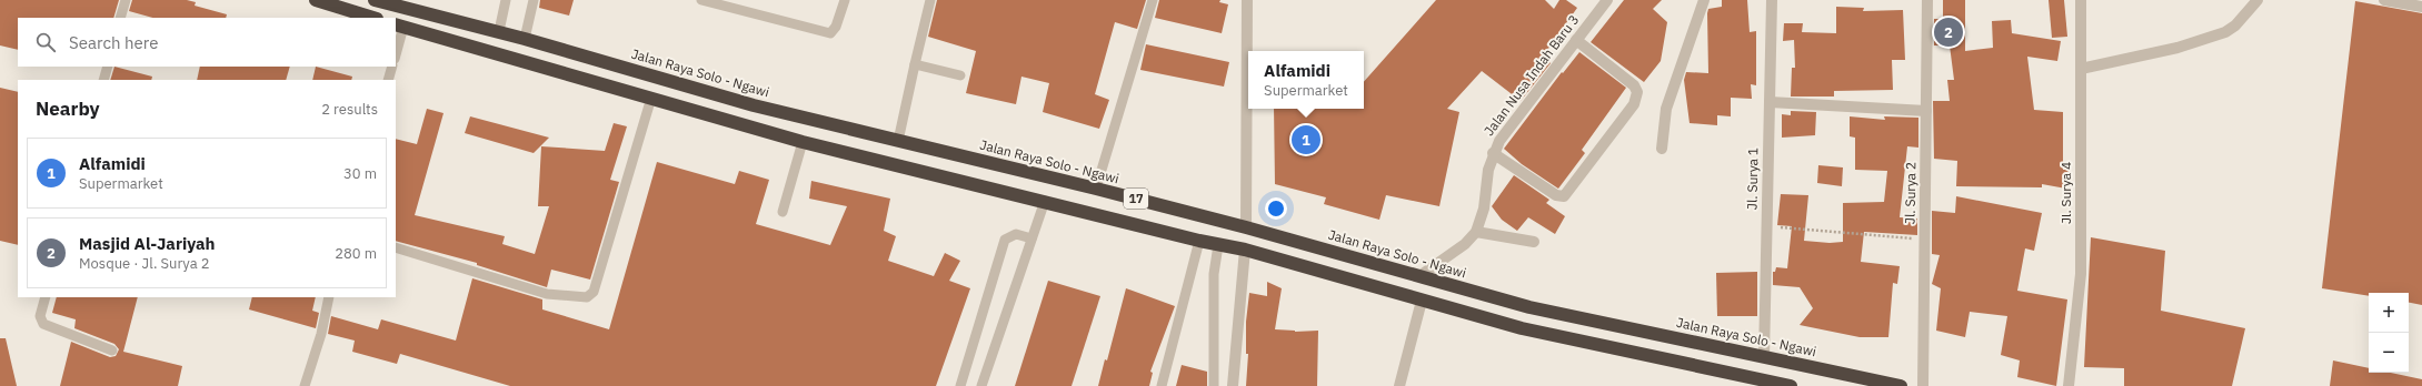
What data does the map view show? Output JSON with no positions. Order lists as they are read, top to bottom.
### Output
{
  "streets": {
    "highway": ["Jalan Raya Solo - Ngawi", "17"],
    "street": [
      "Jalan Nusa Indah Baru 3",
      "Jl. Surya 1",
      "Jl. Surya 2",
      "Jl. Surya 4"
    ]
  },
  "crossings": [
    ["Jalan Raya Solo - Ngawi", "Jalan Nusa Indah Baru 3"],
    ["Jalan Raya Solo - Ngawi", "Jl. Surya 1"]
  ],
  "page": {
    "pins": ["2", "1"],
    "search": "Search here",
    "popup": ["Alfamidi", "Supermarket"],
    "heading": ["Nearby", "2 results"],
    "list": [
      {
        "mark": "1",
        "name": "Alfamidi",
        "note": "Supermarket",
        "value": "30 m"
      },
      {
        "mark": "2",
        "name": "Masjid Al-Jariyah",
        "note": "Mosque · Jl. Surya 2",
        "value": "280 m"
      }
    ],
    "map_buttons": ["+", "−"]
  }
}
